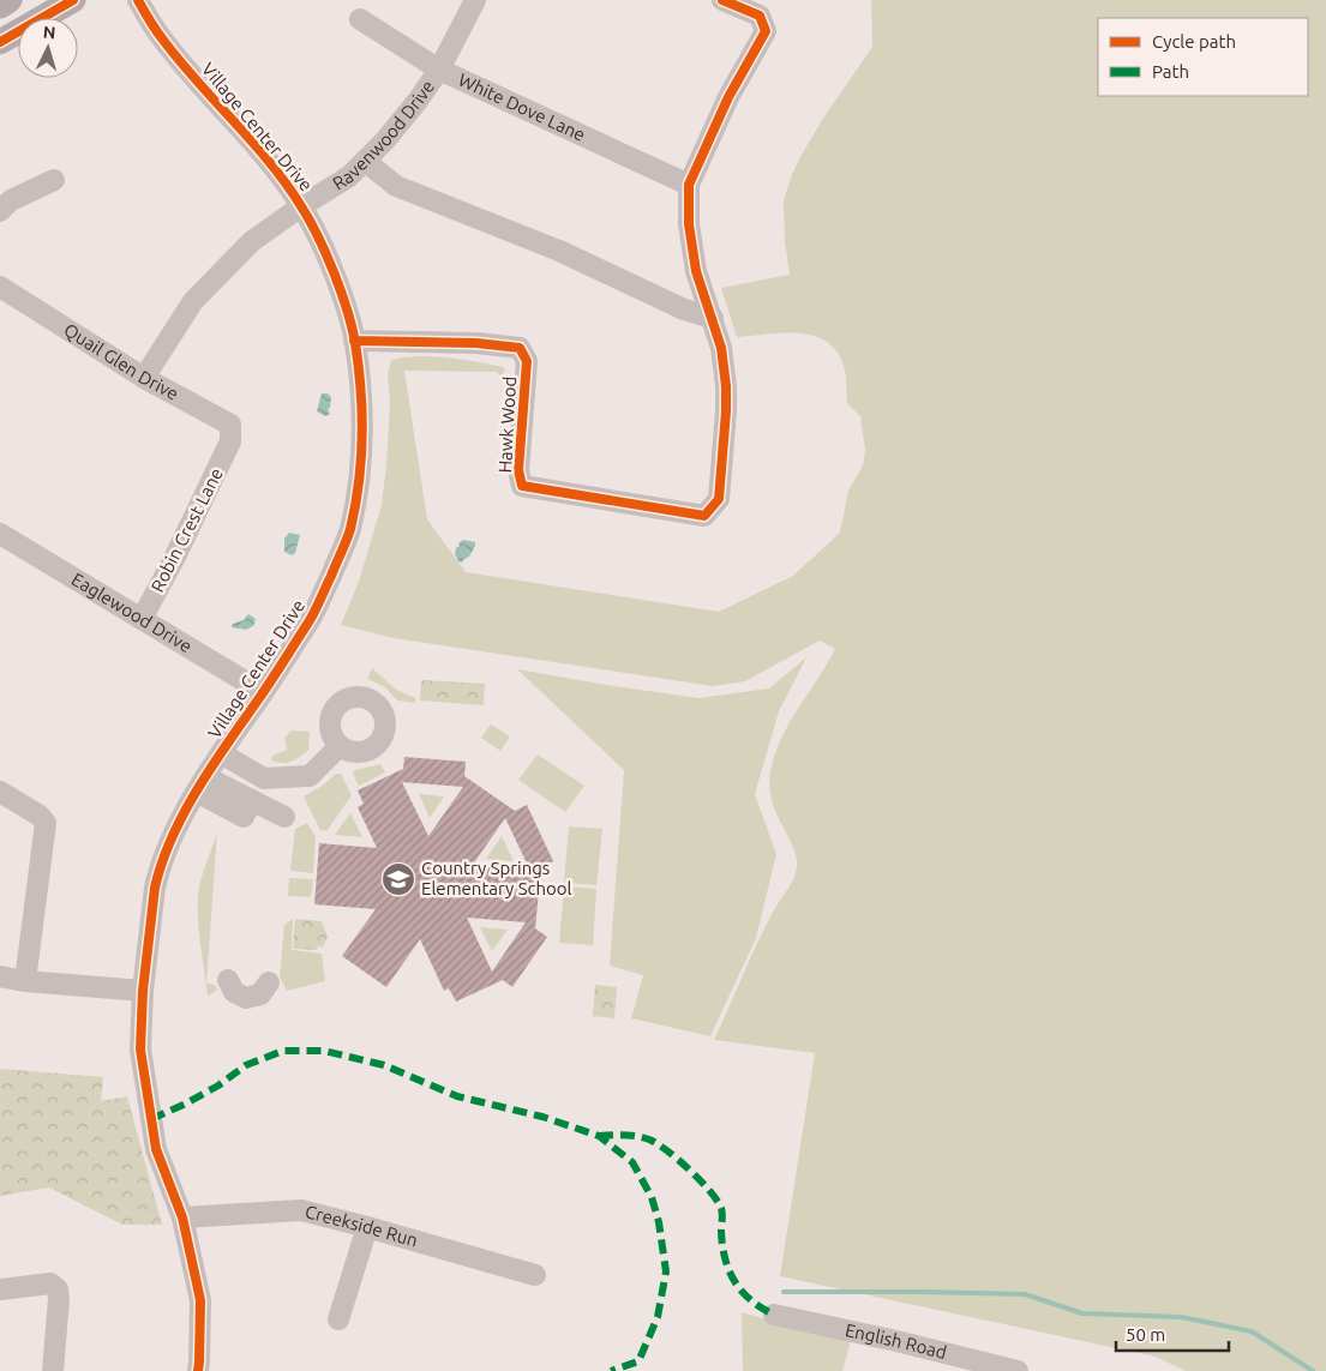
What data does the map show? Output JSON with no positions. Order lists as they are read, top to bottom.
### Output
{
  "streets": {
    "street": [
      "White Dove Lane",
      "Village Center Drive",
      "Ravenwood Drive",
      "Quail Glen Drive",
      "Hawk Wood",
      "Robin Crest Lane",
      "Eaglewood Drive",
      "Creekside Run",
      "English Road"
    ]
  },
  "crossings": [
    ["White Dove Lane", "Ravenwood Drive"],
    ["Village Center Drive", "Ravenwood Drive"],
    ["Village Center Drive", "Hawk Wood"],
    ["Village Center Drive", "Eaglewood Drive"],
    ["Village Center Drive", "Creekside Run"],
    ["Ravenwood Drive", "Quail Glen Drive"],
    ["Quail Glen Drive", "Robin Crest Lane"],
    ["Robin Crest Lane", "Eaglewood Drive"]
  ],
  "places": {
    "school or university": ["Country Springs Elementary School"]
  },
  "legend": ["Cycle path", "Path"],
  "scale_bar": "50 m",
  "north": "top"
}
